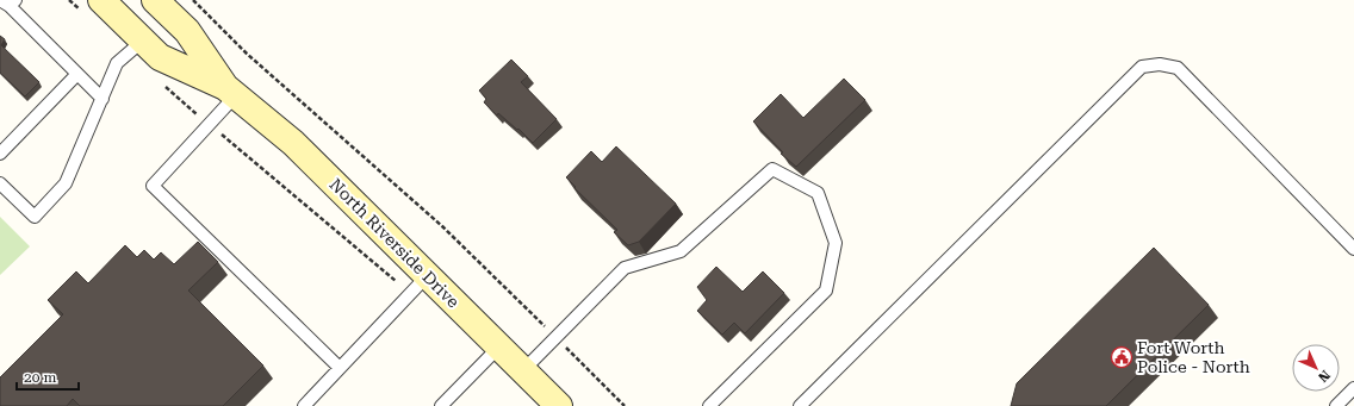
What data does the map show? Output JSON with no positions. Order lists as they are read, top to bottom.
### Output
{
  "streets": {
    "main road": ["North Riverside Drive"]
  },
  "places": {
    "public building": ["Fort Worth Police - North"]
  },
  "scale_bar": "20 m",
  "north": "bottom right"
}
